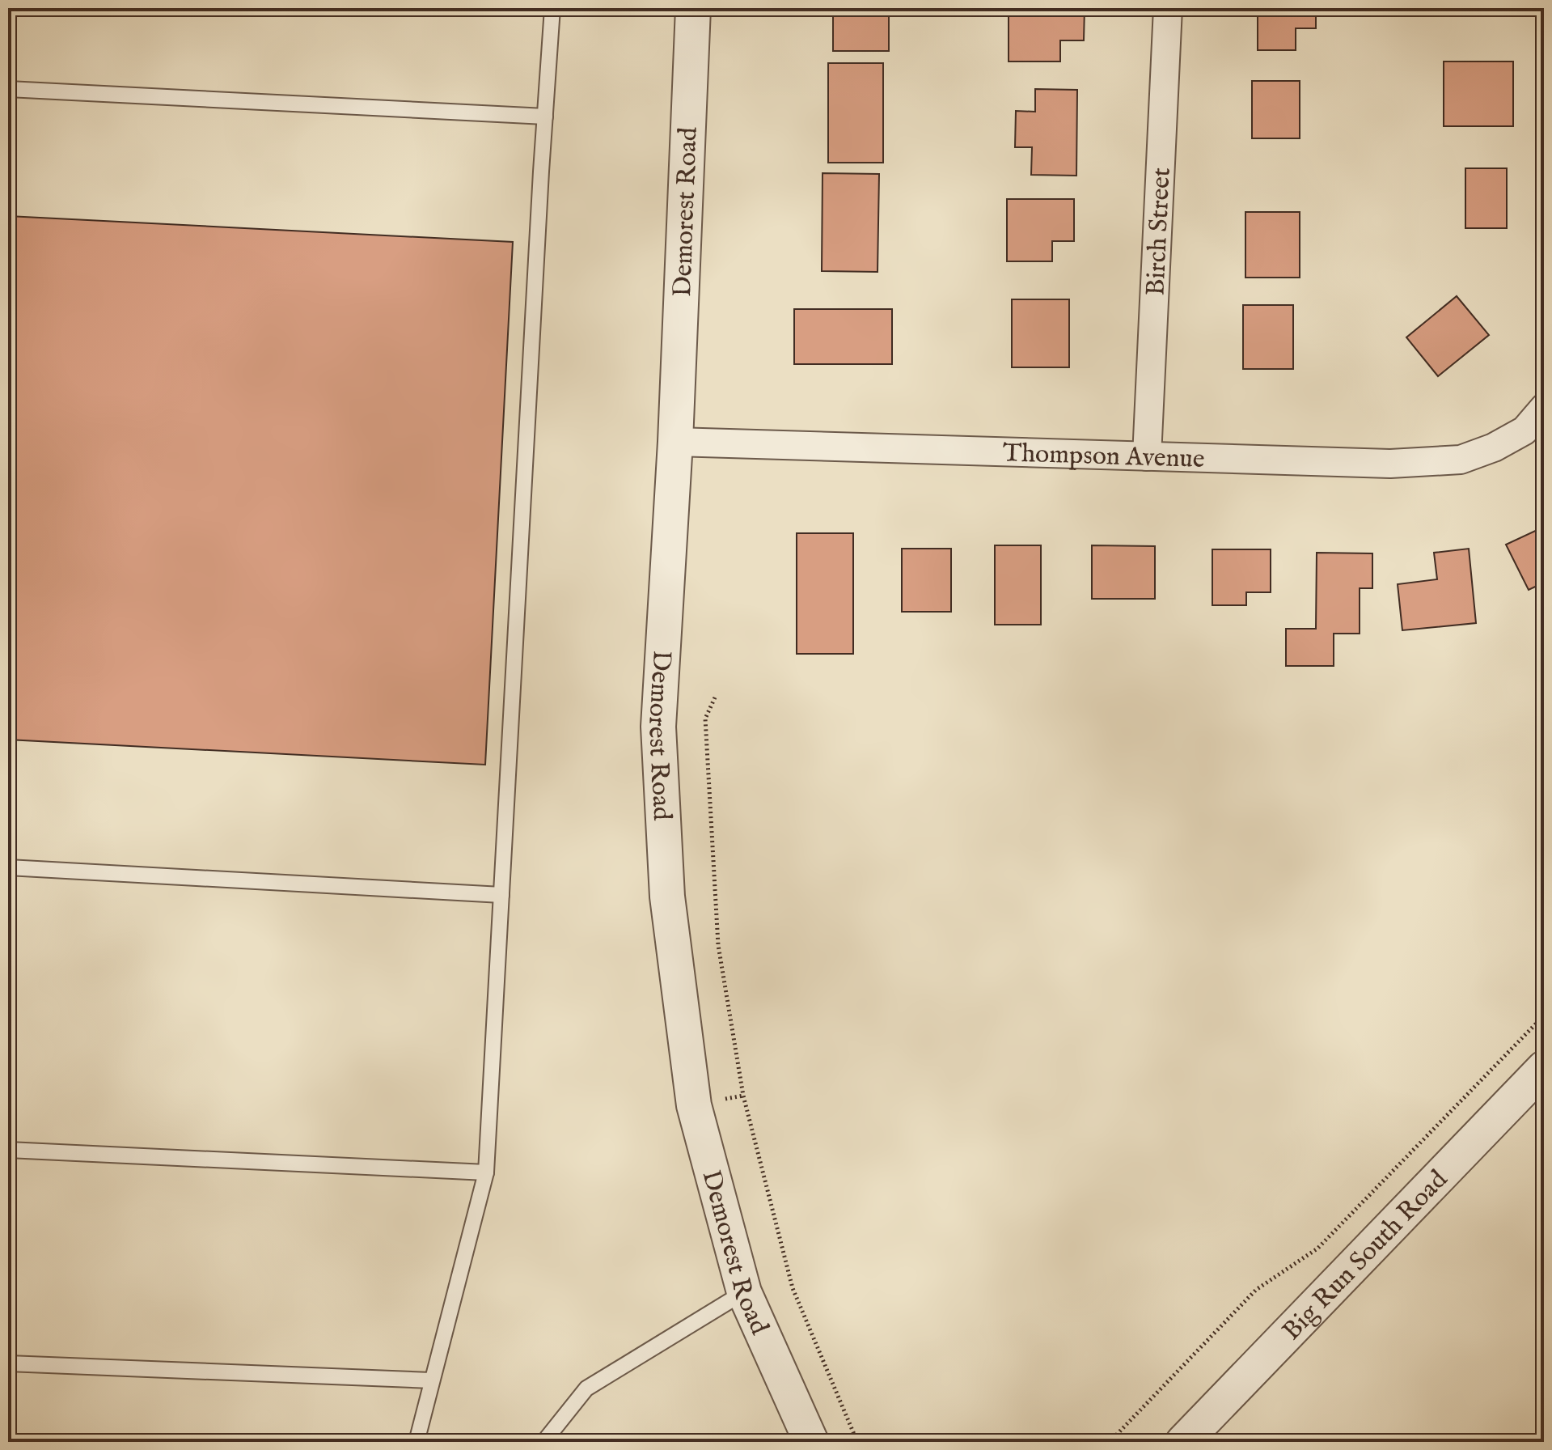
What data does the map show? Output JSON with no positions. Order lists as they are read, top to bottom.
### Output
{
  "streets": {
    "street": [
      "Demorest Road",
      "Birch Street",
      "Thompson Avenue",
      "Big Run South Road"
    ]
  },
  "crossings": [
    ["Demorest Road", "Thompson Avenue"],
    ["Birch Street", "Thompson Avenue"]
  ]
}
